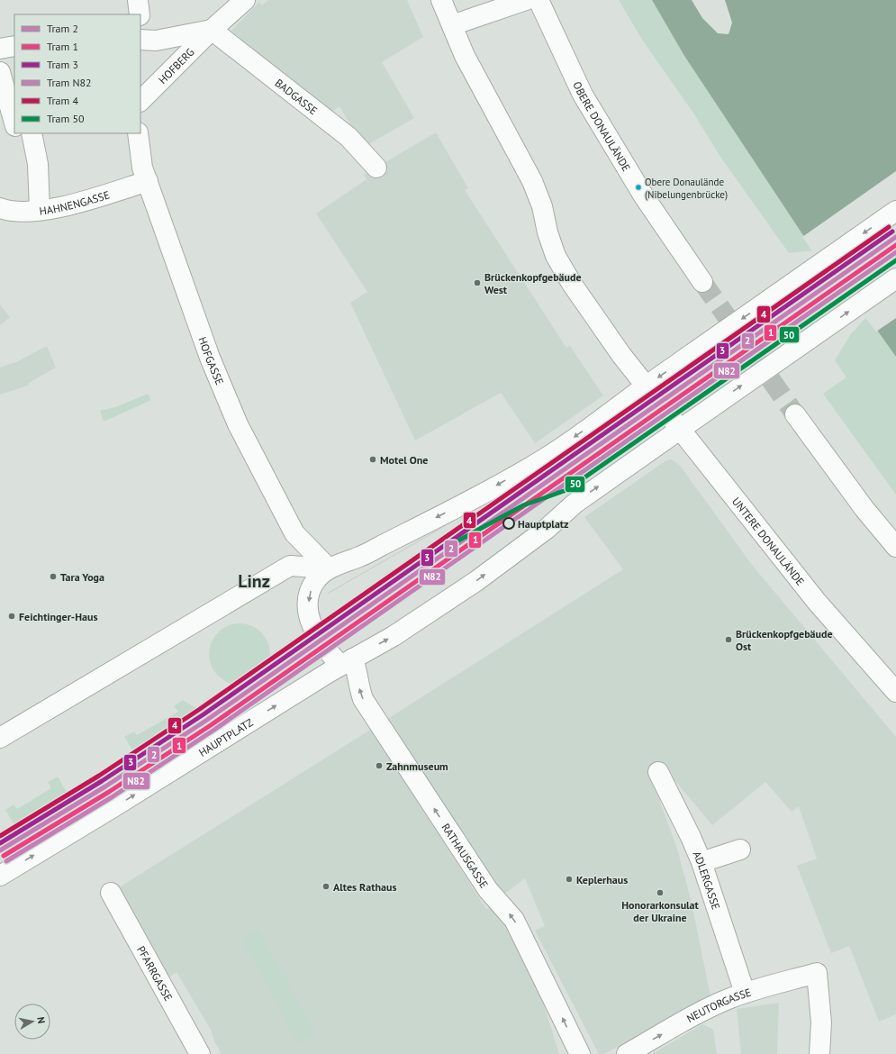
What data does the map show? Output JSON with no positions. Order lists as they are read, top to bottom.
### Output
{
  "streets": {
    "street": [
      "HOFBERG",
      "BADGASSE",
      "OBERE DONAULÄNDE",
      "HAHNENGASSE",
      "HOFGASSE",
      "UNTERE DONAULÄNDE",
      "HAUPTPLATZ",
      "RATHAUSGASSE",
      "ADLERGASSE",
      "PFARRGASSE",
      "NEUTORGASSE"
    ]
  },
  "crossings": [
    ["HOFBERG", "BADGASSE"],
    ["HAHNENGASSE", "HOFGASSE"],
    ["UNTERE DONAULÄNDE", "HAUPTPLATZ"],
    ["HAUPTPLATZ", "RATHAUSGASSE"],
    ["ADLERGASSE", "NEUTORGASSE"]
  ],
  "one_way": ["RATHAUSGASSE", "NEUTORGASSE"],
  "districts": ["Linz"],
  "places": [
    "Obere Donaulände (Nibelungenbrücke)",
    "Brückenkopfgebäude West",
    "Motel One",
    "Hauptplatz",
    "Tara Yoga",
    "Feichtinger-Haus",
    "Brückenkopfgebäude Ost",
    "Zahnmuseum",
    "Keplerhaus",
    "Altes Rathaus",
    "Honorarkonsulat der Ukraine"
  ],
  "lines": [
    "tram line 4",
    "tram line 3",
    "tram line 2",
    "tram line 1",
    "tram line N82",
    "tram line 50"
  ],
  "legend": [
    "Tram 2",
    "Tram 1",
    "Tram 3",
    "Tram N82",
    "Tram 4",
    "Tram 50"
  ],
  "north": "right"
}
